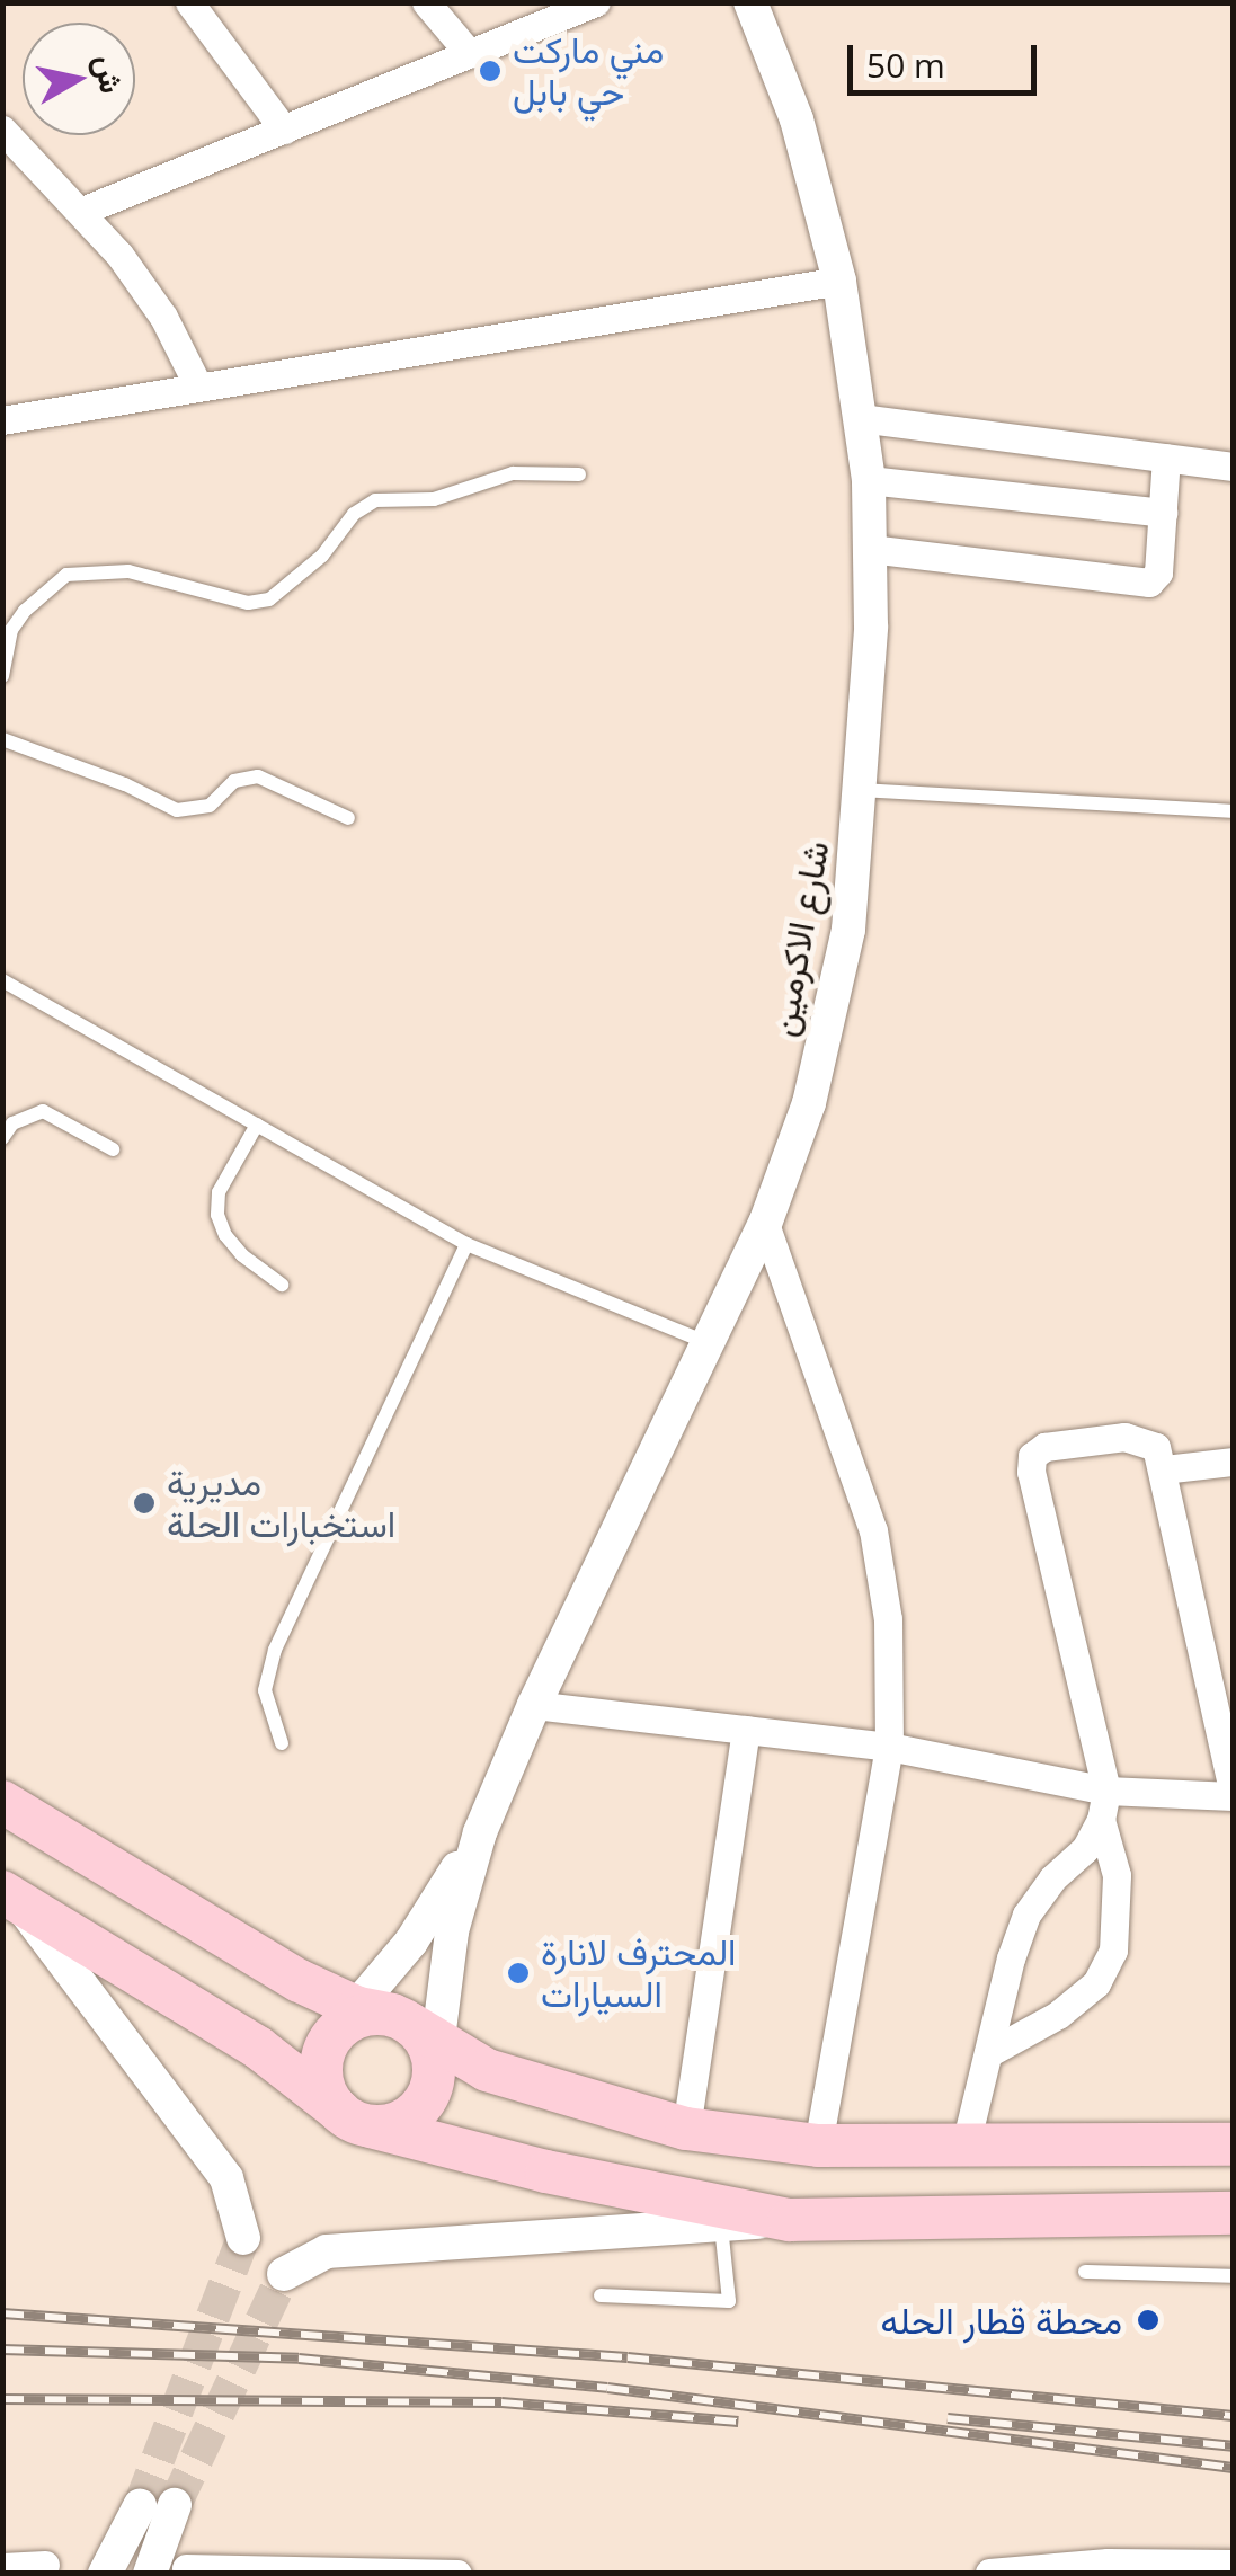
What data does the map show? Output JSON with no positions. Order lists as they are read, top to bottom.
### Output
{
  "streets": {
    "street": ["شارع الاكرمين"]
  },
  "places": [
    "مني ماركت حي بابل",
    "مديرية استخبارات الحلة",
    "المحترف لانارة السيارات",
    "محطة قطار الحله"
  ],
  "scale_bar": "50 m",
  "north": "right"
}
